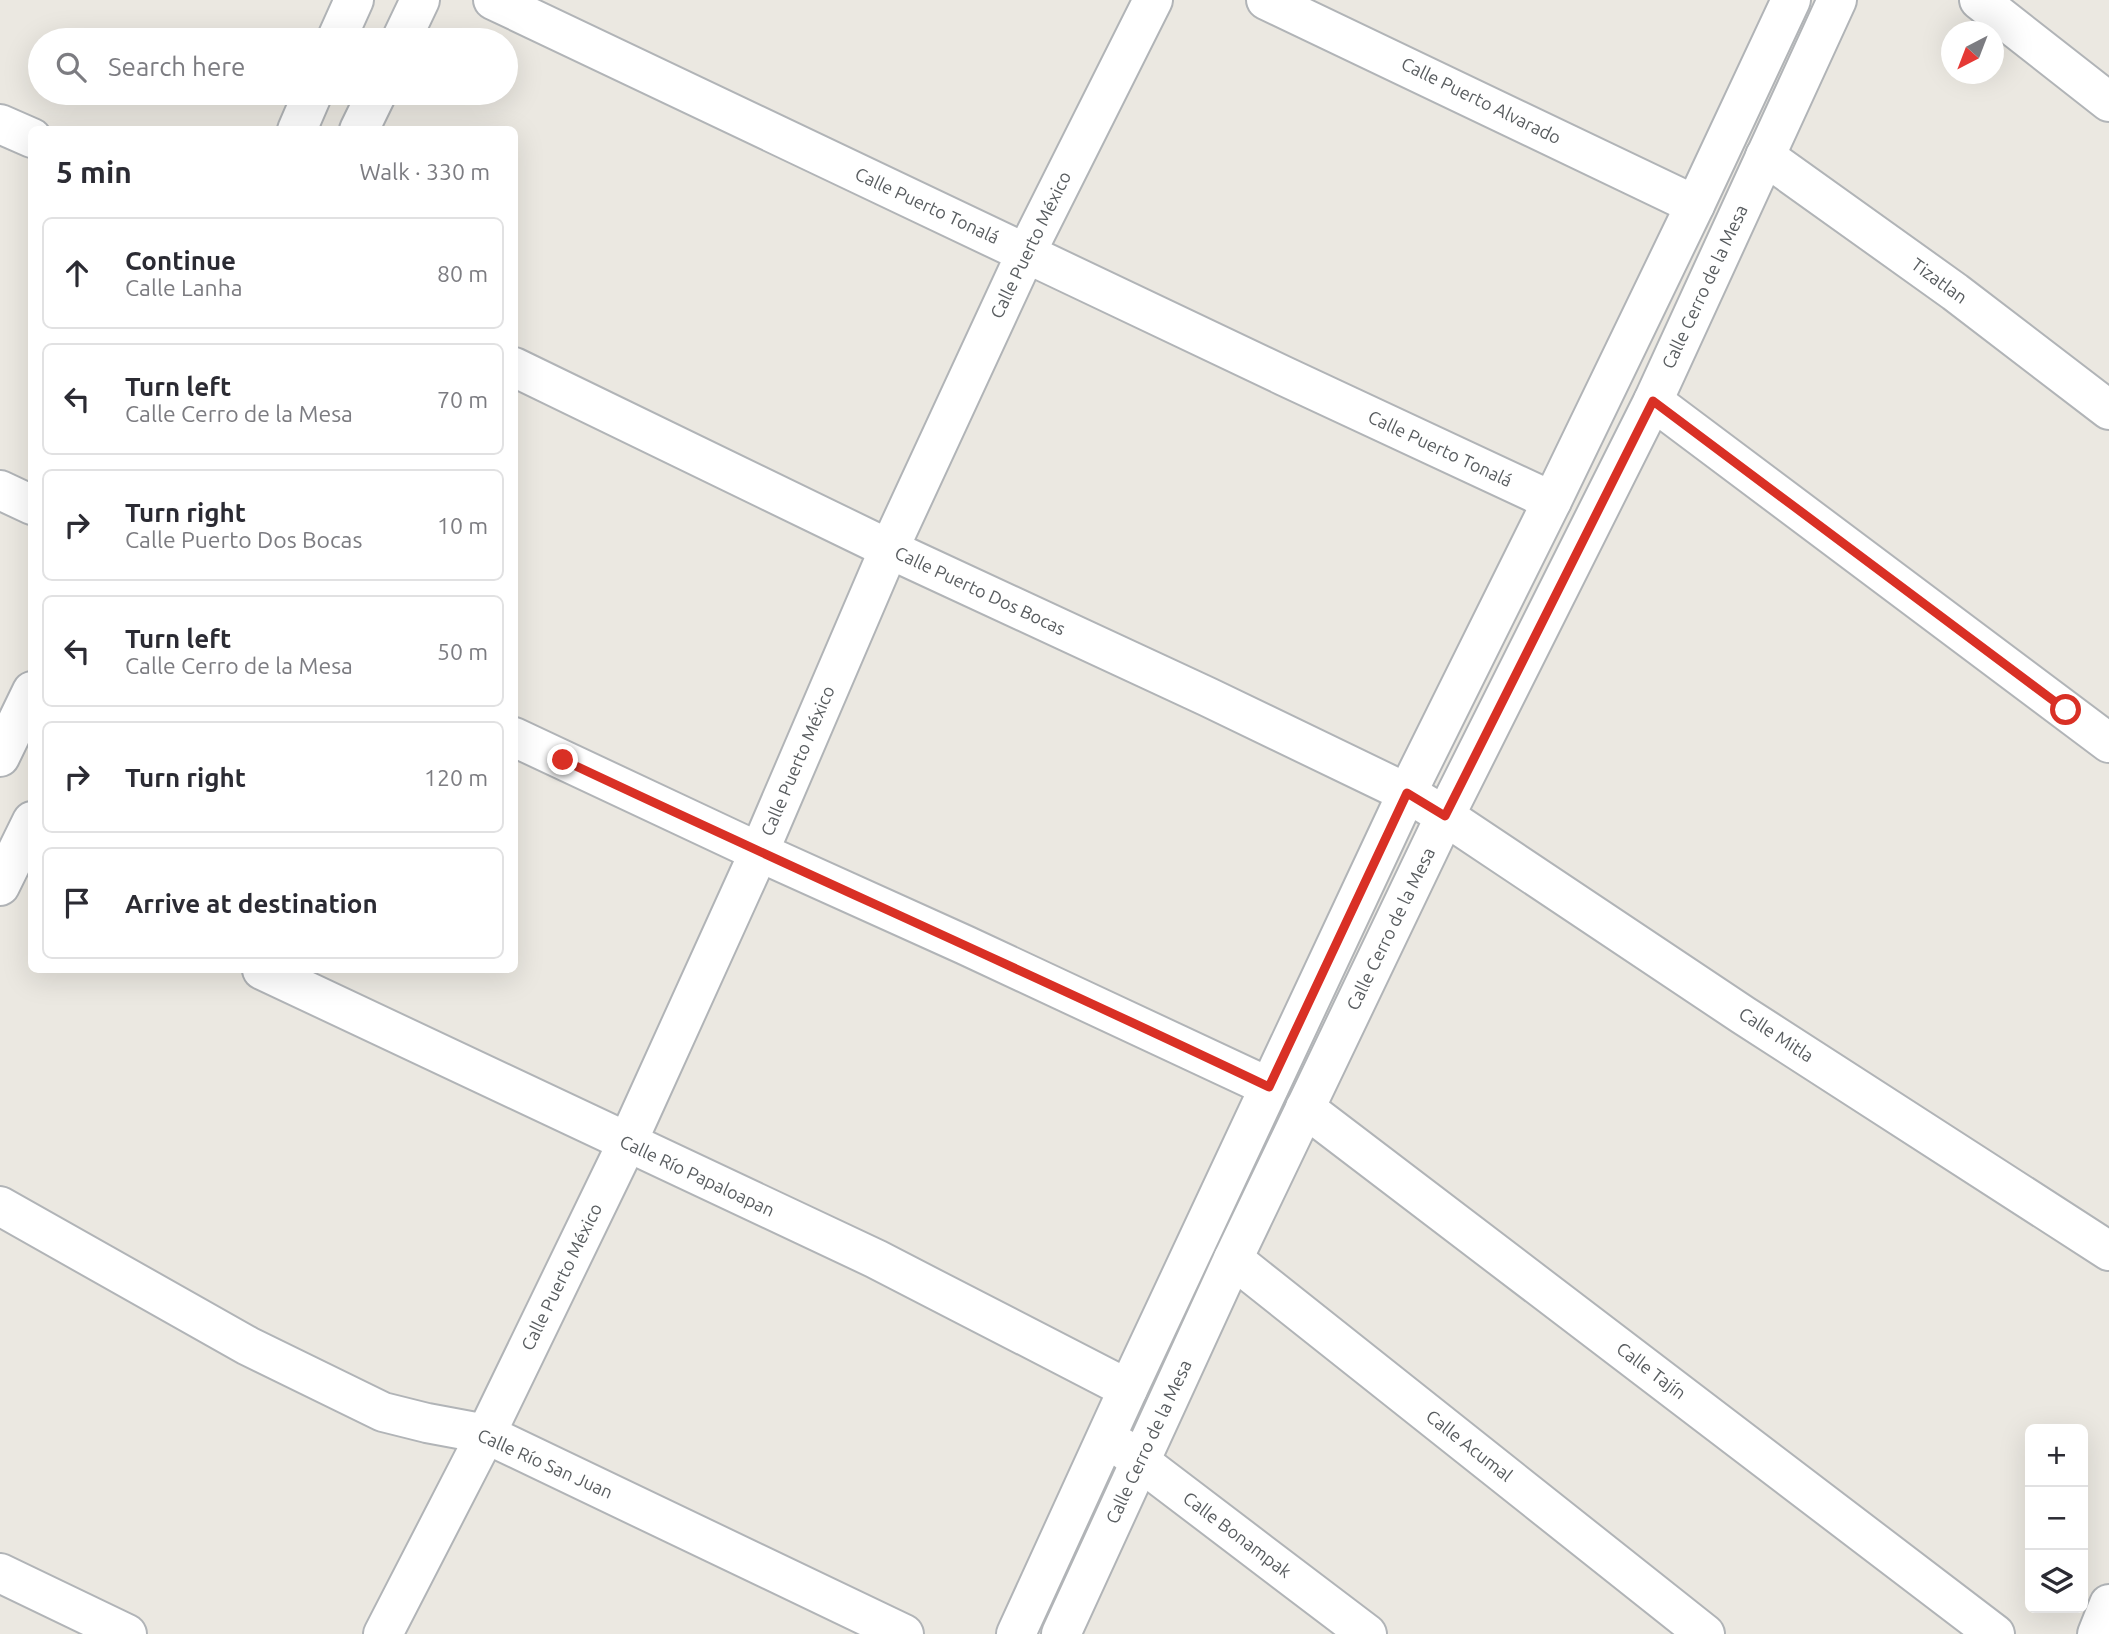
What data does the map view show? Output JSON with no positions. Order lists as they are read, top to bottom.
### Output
{
  "streets": {
    "street": [
      "Calle Puerto Alvarado",
      "Calle Puerto Tonalá",
      "Calle Puerto México",
      "Tizatlan",
      "Calle Cerro de la Mesa",
      "Calle Puerto Dos Bocas",
      "Calle Mitla",
      "Calle Río Papaloapan",
      "Calle Tajín",
      "Calle Acumal",
      "Calle Río San Juan",
      "Calle Bonampak"
    ]
  },
  "crossings": [
    ["Calle Puerto Tonalá", "Calle Puerto México"],
    ["Calle Puerto México", "Calle Puerto Dos Bocas"],
    ["Calle Puerto México", "Calle Río Papaloapan"],
    ["Calle Puerto México", "Calle Río San Juan"],
    ["Tizatlan", "Calle Cerro de la Mesa"],
    ["Calle Cerro de la Mesa", "Calle Puerto Dos Bocas"],
    ["Calle Cerro de la Mesa", "Calle Mitla"],
    ["Calle Cerro de la Mesa", "Calle Tajín"],
    ["Calle Cerro de la Mesa", "Calle Acumal"],
    ["Calle Cerro de la Mesa", "Calle Bonampak"],
    ["Calle Puerto Dos Bocas", "Calle Mitla"]
  ],
  "north": "bottom left",
  "page": {
    "search": "Search here",
    "heading": ["5 min", "Walk · 330 m"],
    "list": [
      ["Continue", "Calle Lanha", "80 m"],
      ["Turn left", "Calle Cerro de la Mesa", "70 m"],
      ["Turn right", "Calle Puerto Dos Bocas", "10 m"],
      ["Turn left", "Calle Cerro de la Mesa", "50 m"],
      ["Turn right", "120 m"],
      "Arrive at destination"
    ],
    "map_buttons": ["+", "−"]
  }
}
